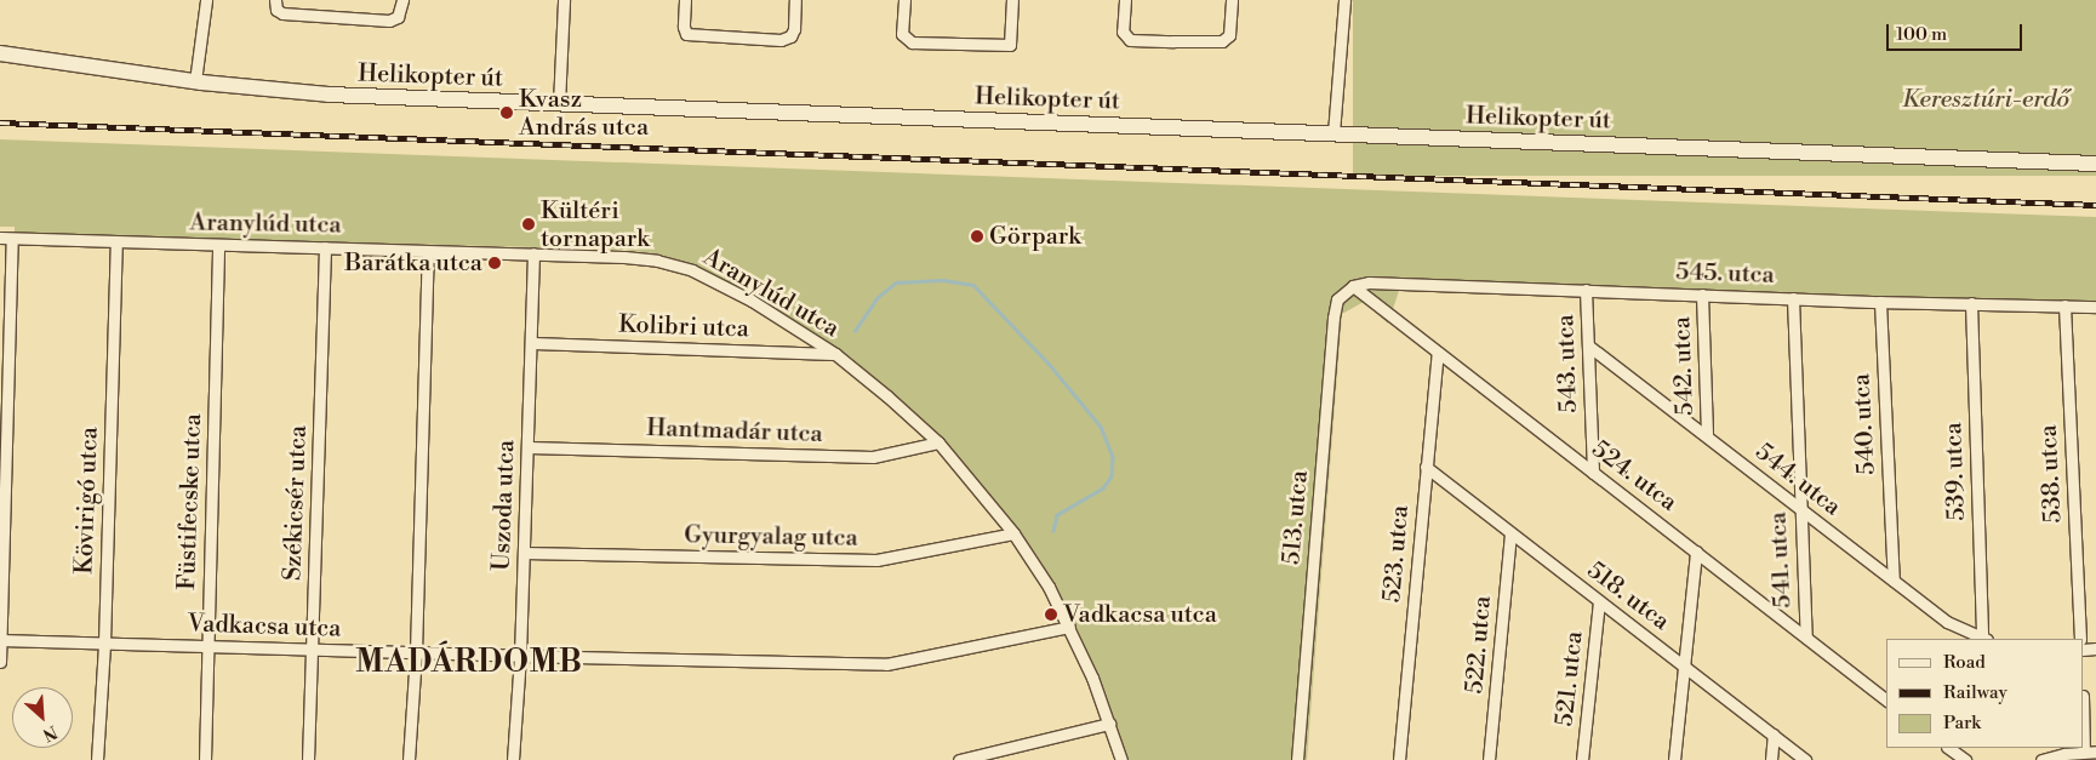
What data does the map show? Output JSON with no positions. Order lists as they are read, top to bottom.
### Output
{
  "streets": {
    "street": [
      "Helikopter út",
      "Aranylúd utca",
      "545. utca",
      "Kolibri utca",
      "543. utca",
      "542. utca",
      "540. utca",
      "Hantmadár utca",
      "539. utca",
      "538. utca",
      "524. utca",
      "544. utca",
      "Kövirigó utca",
      "Füstifecske utca",
      "Székicsér utca",
      "Uszoda utca",
      "513. utca",
      "Gyurgyalag utca",
      "523. utca",
      "541. utca",
      "518. utca",
      "Vadkacsa utca",
      "522. utca",
      "521. utca"
    ]
  },
  "crossings": [
    ["Aranylúd utca", "Kolibri utca"],
    ["Aranylúd utca", "Hantmadár utca"],
    ["Aranylúd utca", "Kövirigó utca"],
    ["Aranylúd utca", "Füstifecske utca"],
    ["Aranylúd utca", "Székicsér utca"],
    ["Aranylúd utca", "Uszoda utca"],
    ["Aranylúd utca", "Gyurgyalag utca"],
    ["Aranylúd utca", "Vadkacsa utca"],
    ["545. utca", "543. utca"],
    ["545. utca", "542. utca"],
    ["545. utca", "540. utca"],
    ["545. utca", "539. utca"],
    ["545. utca", "538. utca"],
    ["545. utca", "524. utca"],
    ["545. utca", "513. utca"],
    ["545. utca", "541. utca"],
    ["Kolibri utca", "Uszoda utca"],
    ["543. utca", "524. utca"],
    ["543. utca", "544. utca"],
    ["542. utca", "544. utca"],
    ["540. utca", "544. utca"],
    ["Hantmadár utca", "Uszoda utca"],
    ["524. utca", "513. utca"],
    ["524. utca", "523. utca"],
    ["524. utca", "541. utca"],
    ["544. utca", "541. utca"],
    ["Kövirigó utca", "Vadkacsa utca"],
    ["Füstifecske utca", "Vadkacsa utca"],
    ["Székicsér utca", "Vadkacsa utca"],
    ["Uszoda utca", "Gyurgyalag utca"],
    ["Uszoda utca", "Vadkacsa utca"],
    ["523. utca", "518. utca"],
    ["518. utca", "522. utca"],
    ["518. utca", "521. utca"]
  ],
  "districts": ["MADÁRDOMB"],
  "parks": ["Keresztúri-erdő"],
  "places": [
    "Kvasz András utca",
    "Kültéri tornapark",
    "Görpark",
    "Barátka utca",
    "Vadkacsa utca"
  ],
  "legend": ["Road", "Railway", "Park"],
  "scale_bar": "100 m",
  "north": "bottom right"
}
